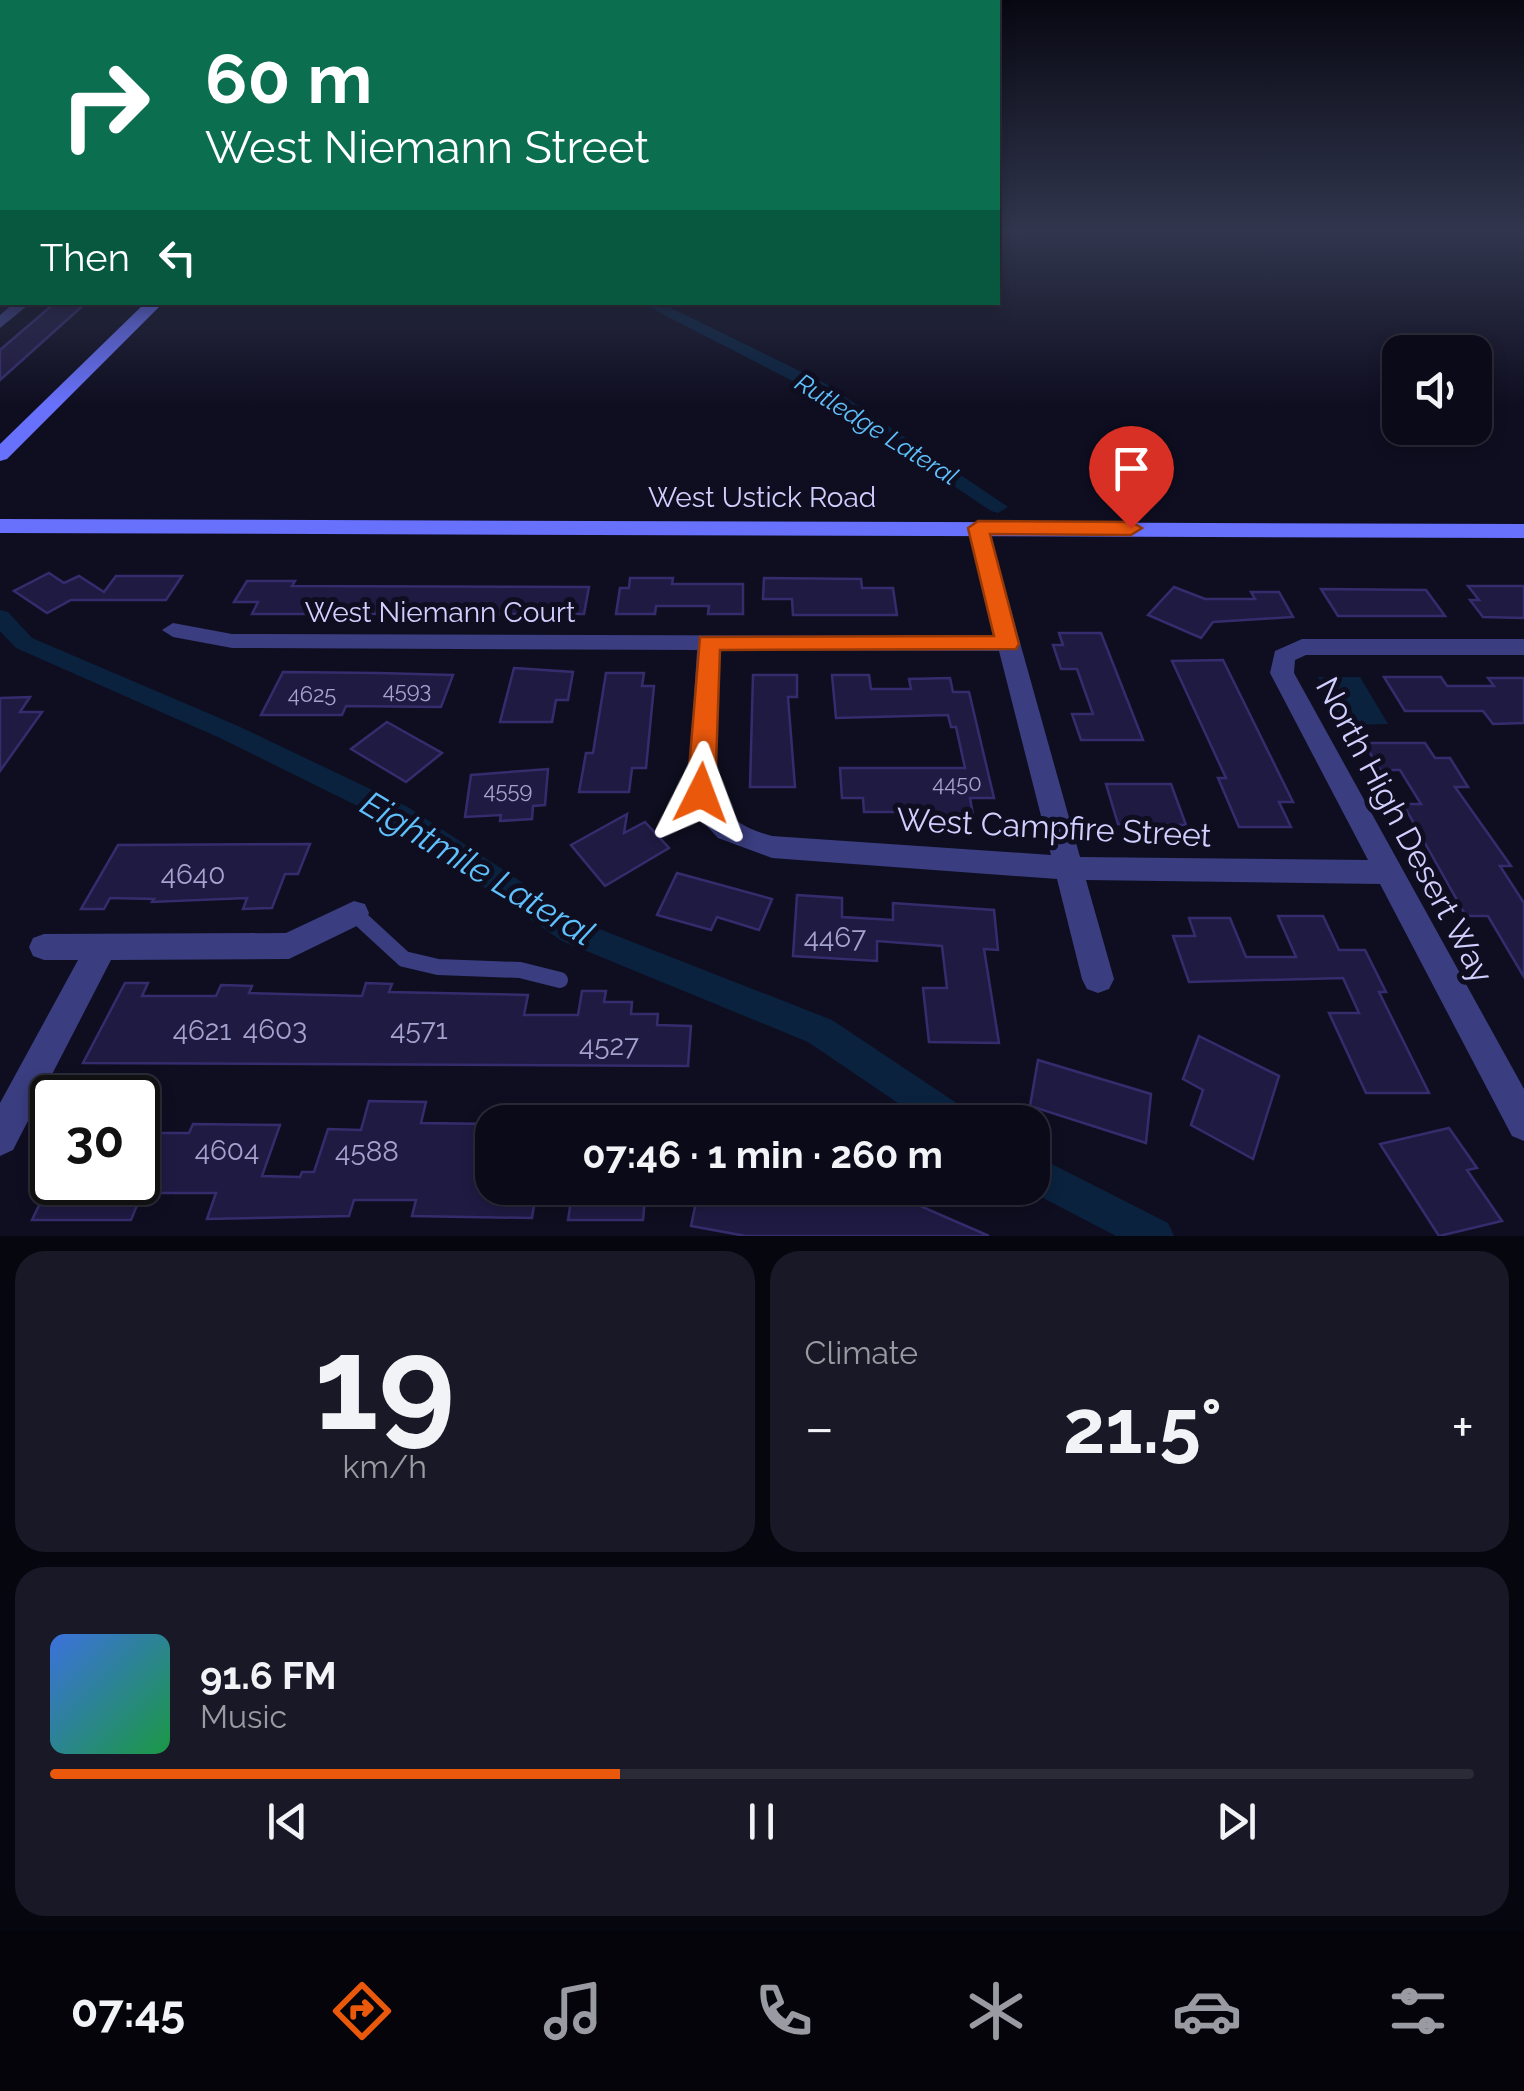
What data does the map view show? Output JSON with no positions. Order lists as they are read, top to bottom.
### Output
{
  "streets": {
    "main road": ["West Ustick Road"],
    "street": ["West Niemann Court", "West Campfire Street", "North High Desert Way"]
  },
  "crossings": [
    ["West Niemann Court", "West Campfire Street"],
    ["West Campfire Street", "North High Desert Way"]
  ],
  "water": ["Rutledge Lateral", "Eightmile Lateral"],
  "house_numbers": [
    "4593",
    "4625",
    "4450",
    "4559",
    "4640",
    "4467",
    "4603",
    "4571",
    "4621",
    "4527",
    "4604",
    "4588"
  ],
  "page": {
    "turn": ["60 m", "West Niemann Street"],
    "then": "Then",
    "limit": "30",
    "trip": "07:46 · 1 min · 260 m",
    "tile": [
      ["19", "km/h"],
      "Climate"
    ],
    "heat": ["−", "21.5°", "+"],
    "song": ["91.6 FM", "Music"],
    "tabs": "07:45"
  }
}
